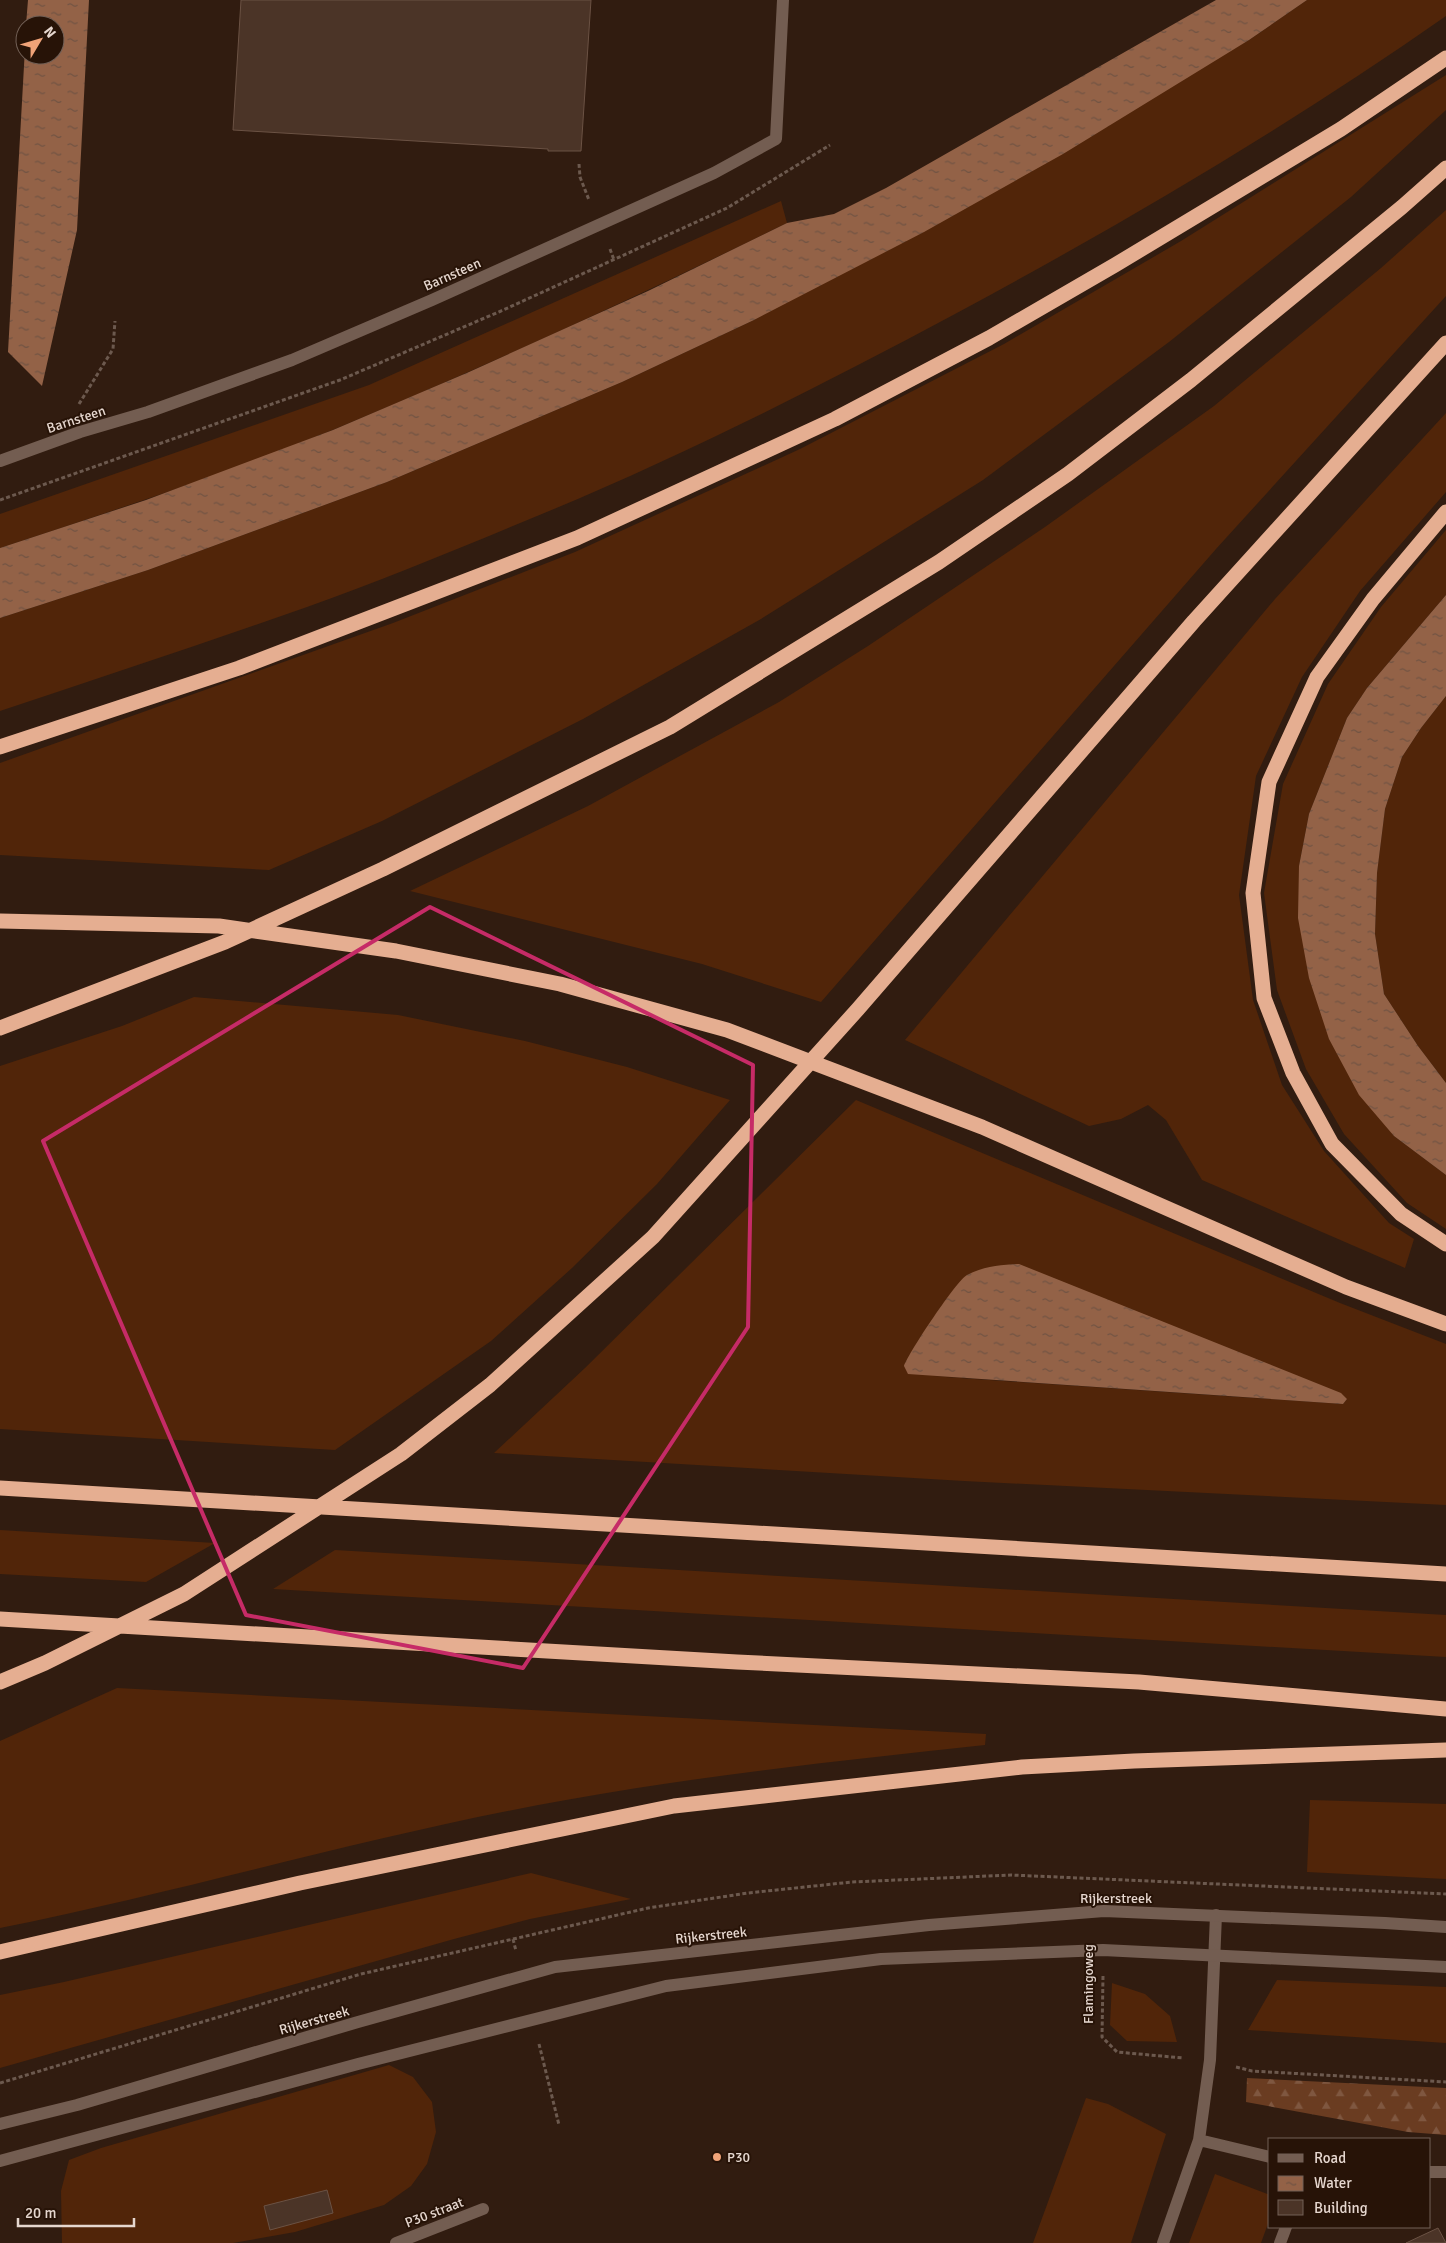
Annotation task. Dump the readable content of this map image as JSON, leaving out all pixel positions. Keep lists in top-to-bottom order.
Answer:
{
  "streets": {
    "street": ["Barnsteen", "Rijkerstreek", "P30 straat"],
    "path": ["Flamingoweg"]
  },
  "places": ["P30"],
  "legend": ["Road", "Water", "Building"],
  "scale_bar": "20 m",
  "north": "top right"
}
